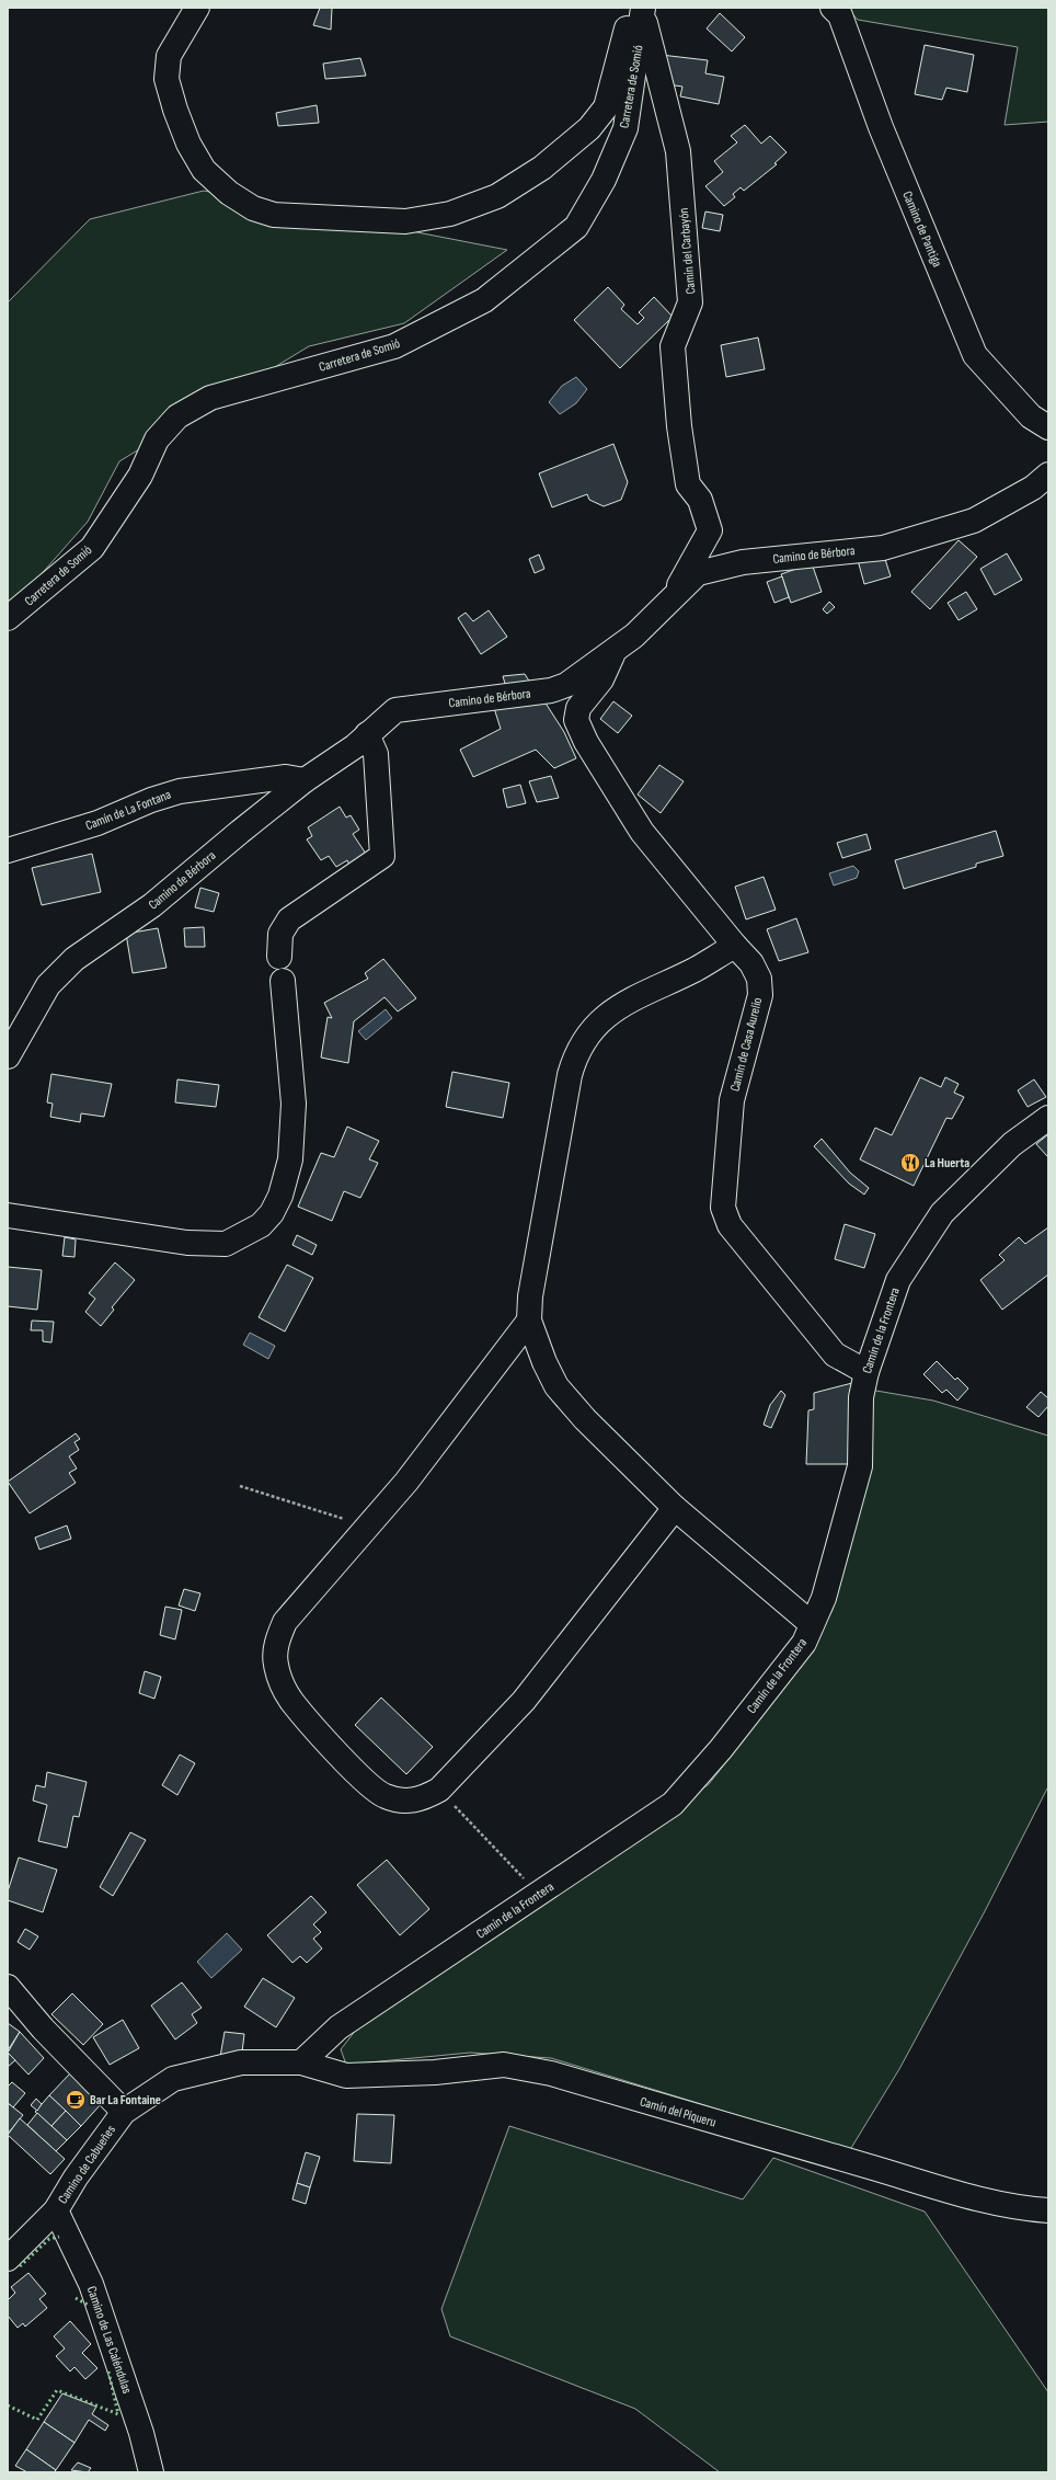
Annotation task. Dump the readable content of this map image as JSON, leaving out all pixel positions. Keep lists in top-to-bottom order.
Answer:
{
  "streets": {
    "street": [
      "Carretera de Somió",
      "Camino de Pantiga",
      "Camín del Carbayón",
      "Camino de Bérbora",
      "Camín de La Fontana",
      "Camín de Casa Aurelio",
      "Camín de la Frontera",
      "Camín del Piqueru",
      "Camino de Cabueñes",
      "Camino de Las Caléndulas"
    ]
  },
  "crossings": [
    ["Carretera de Somió", "Camín del Carbayón"],
    ["Camín del Carbayón", "Camino de Bérbora"],
    ["Camino de Bérbora", "Camín de La Fontana"],
    ["Camino de Bérbora", "Camín de Casa Aurelio"],
    ["Camín de Casa Aurelio", "Camín de la Frontera"],
    ["Camín de la Frontera", "Camín del Piqueru"],
    ["Camín de la Frontera", "Camino de Cabueñes"],
    ["Camín del Piqueru", "Camino de Cabueñes"],
    ["Camino de Cabueñes", "Camino de Las Caléndulas"]
  ],
  "places": {
    "restaurant": ["La Huerta"],
    "cafe": ["Bar La Fontaine"]
  }
}
